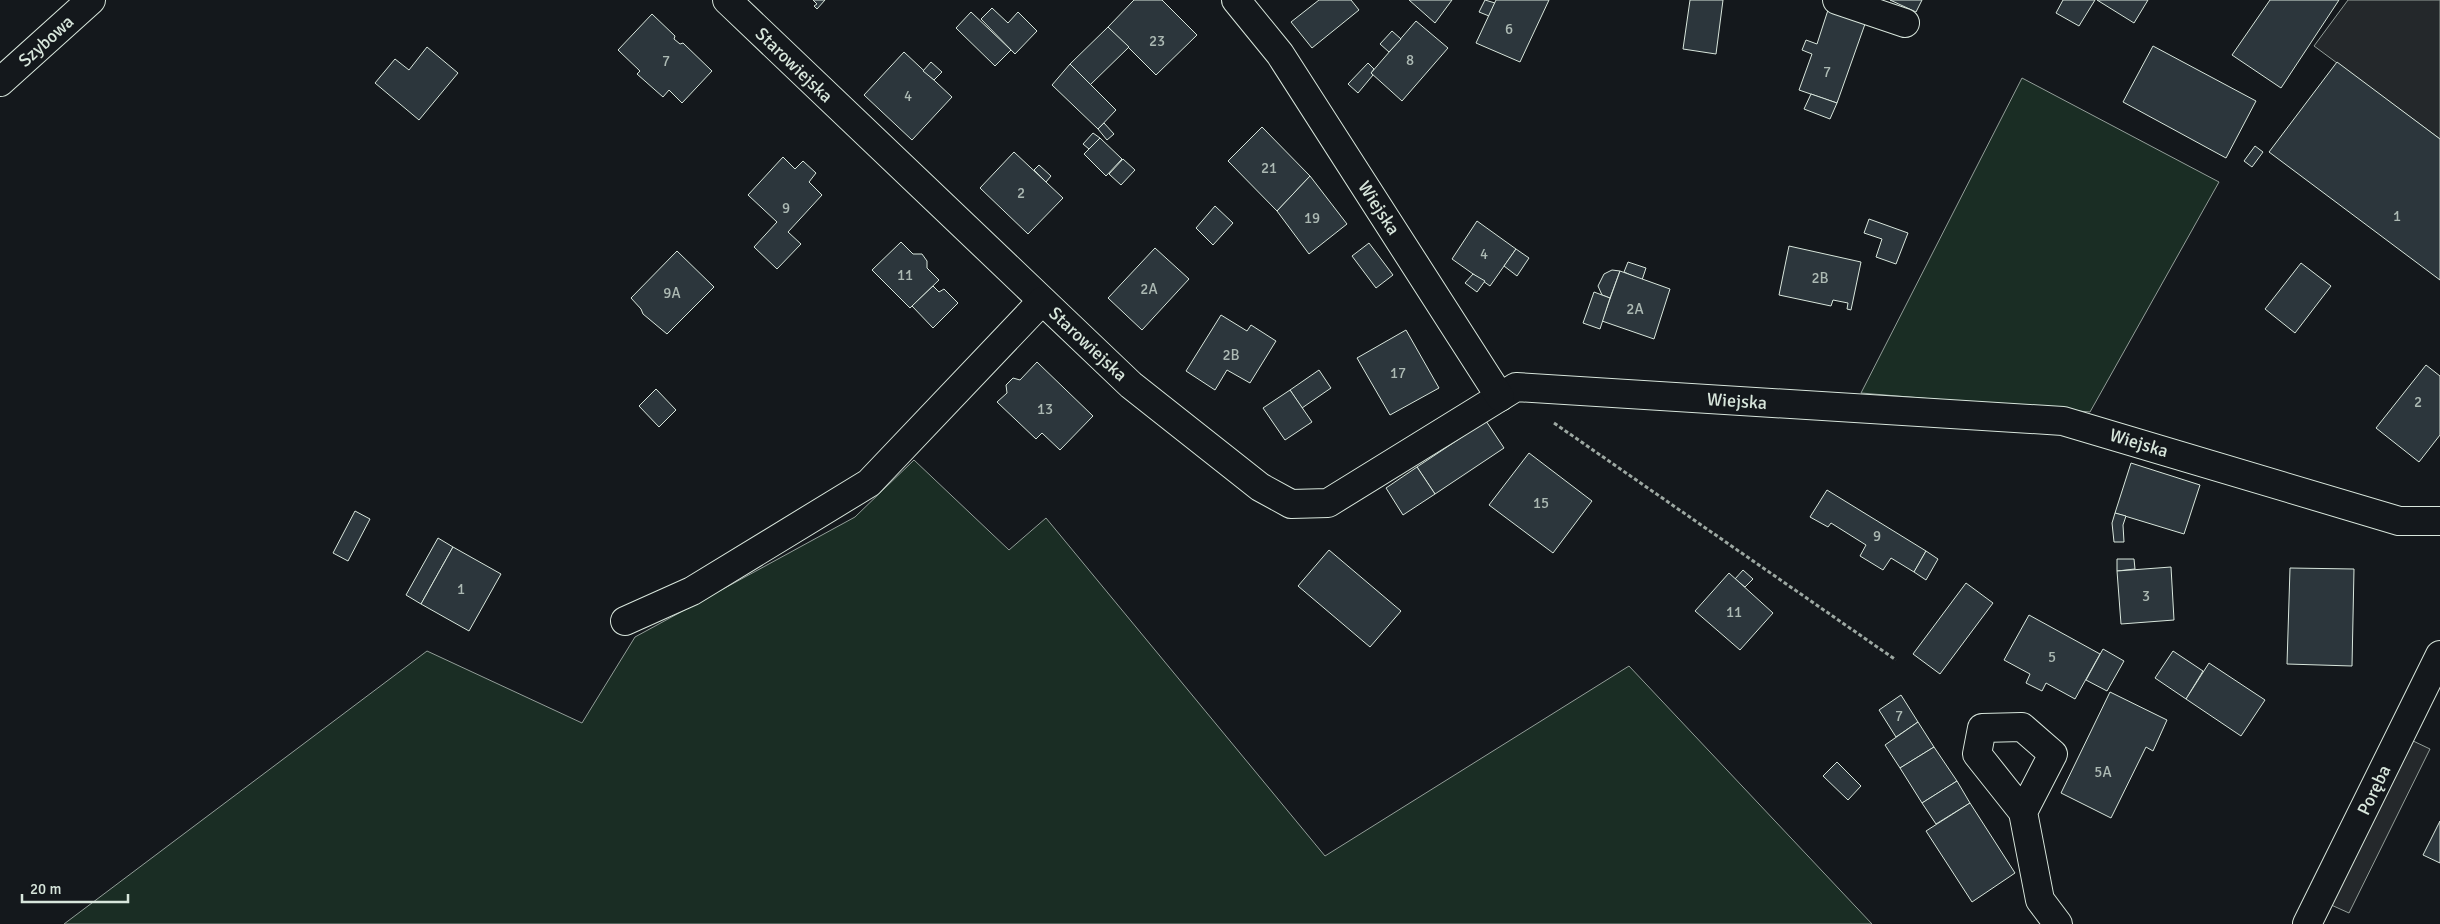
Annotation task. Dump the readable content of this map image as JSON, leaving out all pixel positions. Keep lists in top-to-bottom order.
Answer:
{
  "streets": {
    "street": [
      "Szybowa",
      "Starowiejska",
      "Wiejska",
      "Poręba"
    ]
  },
  "crossings": [
    ["Starowiejska", "Wiejska"]
  ],
  "house_numbers": [
    "6",
    "23",
    "8",
    "7",
    "7",
    "4",
    "21",
    "2",
    "9",
    "1",
    "19",
    "4",
    "11",
    "2B",
    "2A",
    "9A",
    "2A",
    "2B",
    "17",
    "2",
    "13",
    "15",
    "9",
    "1",
    "3",
    "11",
    "5",
    "7",
    "5A"
  ],
  "scale_bar": "20 m"
}
